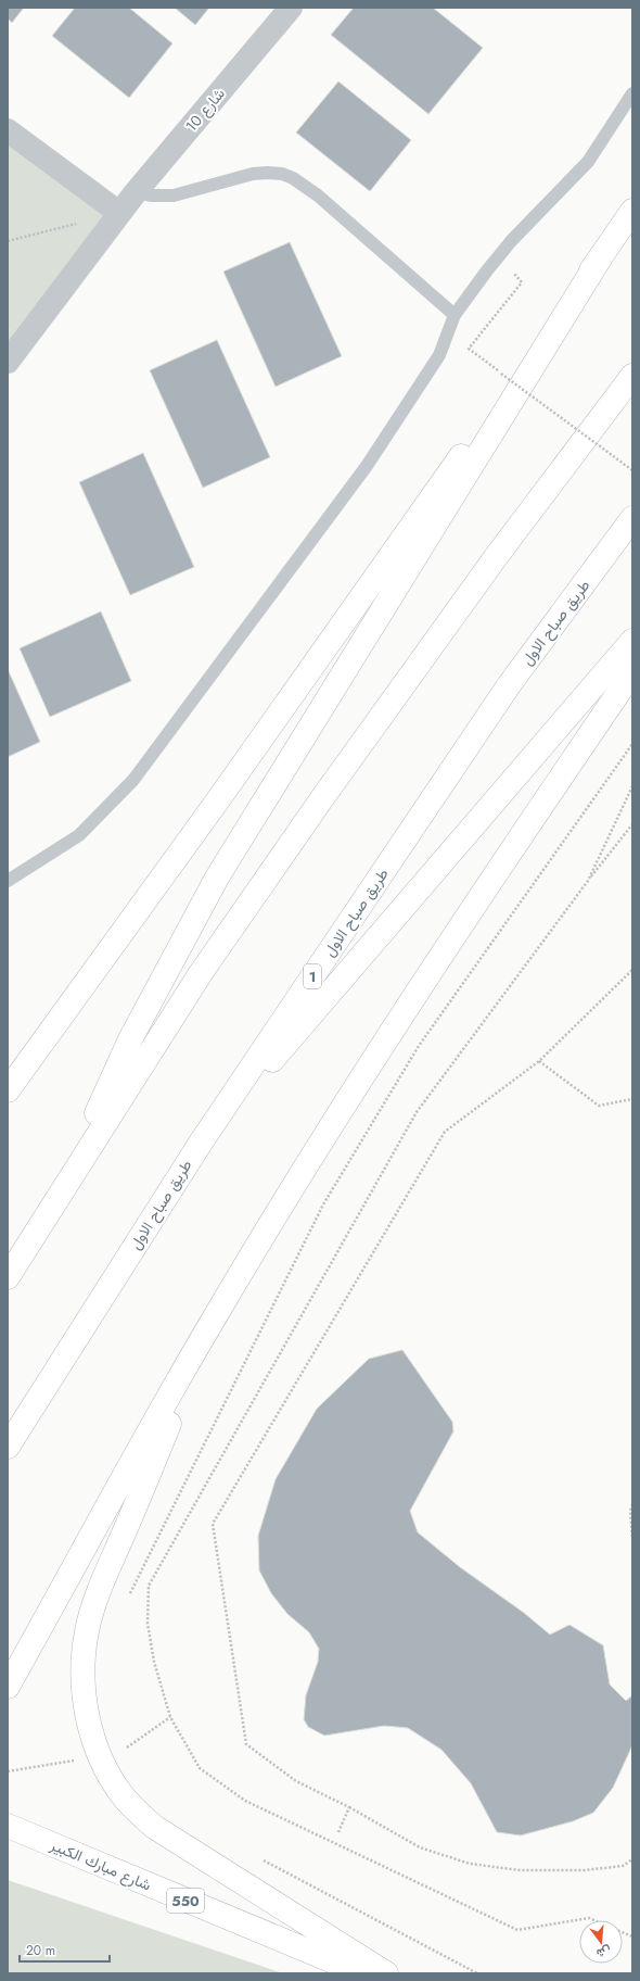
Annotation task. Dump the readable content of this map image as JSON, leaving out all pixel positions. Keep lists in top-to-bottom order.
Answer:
{
  "streets": {
    "main road": [
      "طريق صباح الاول",
      "1",
      "شارع مبارك الكبير",
      "550"
    ],
    "street": ["شارع 10"]
  },
  "scale_bar": "20 m",
  "north": "bottom"
}
